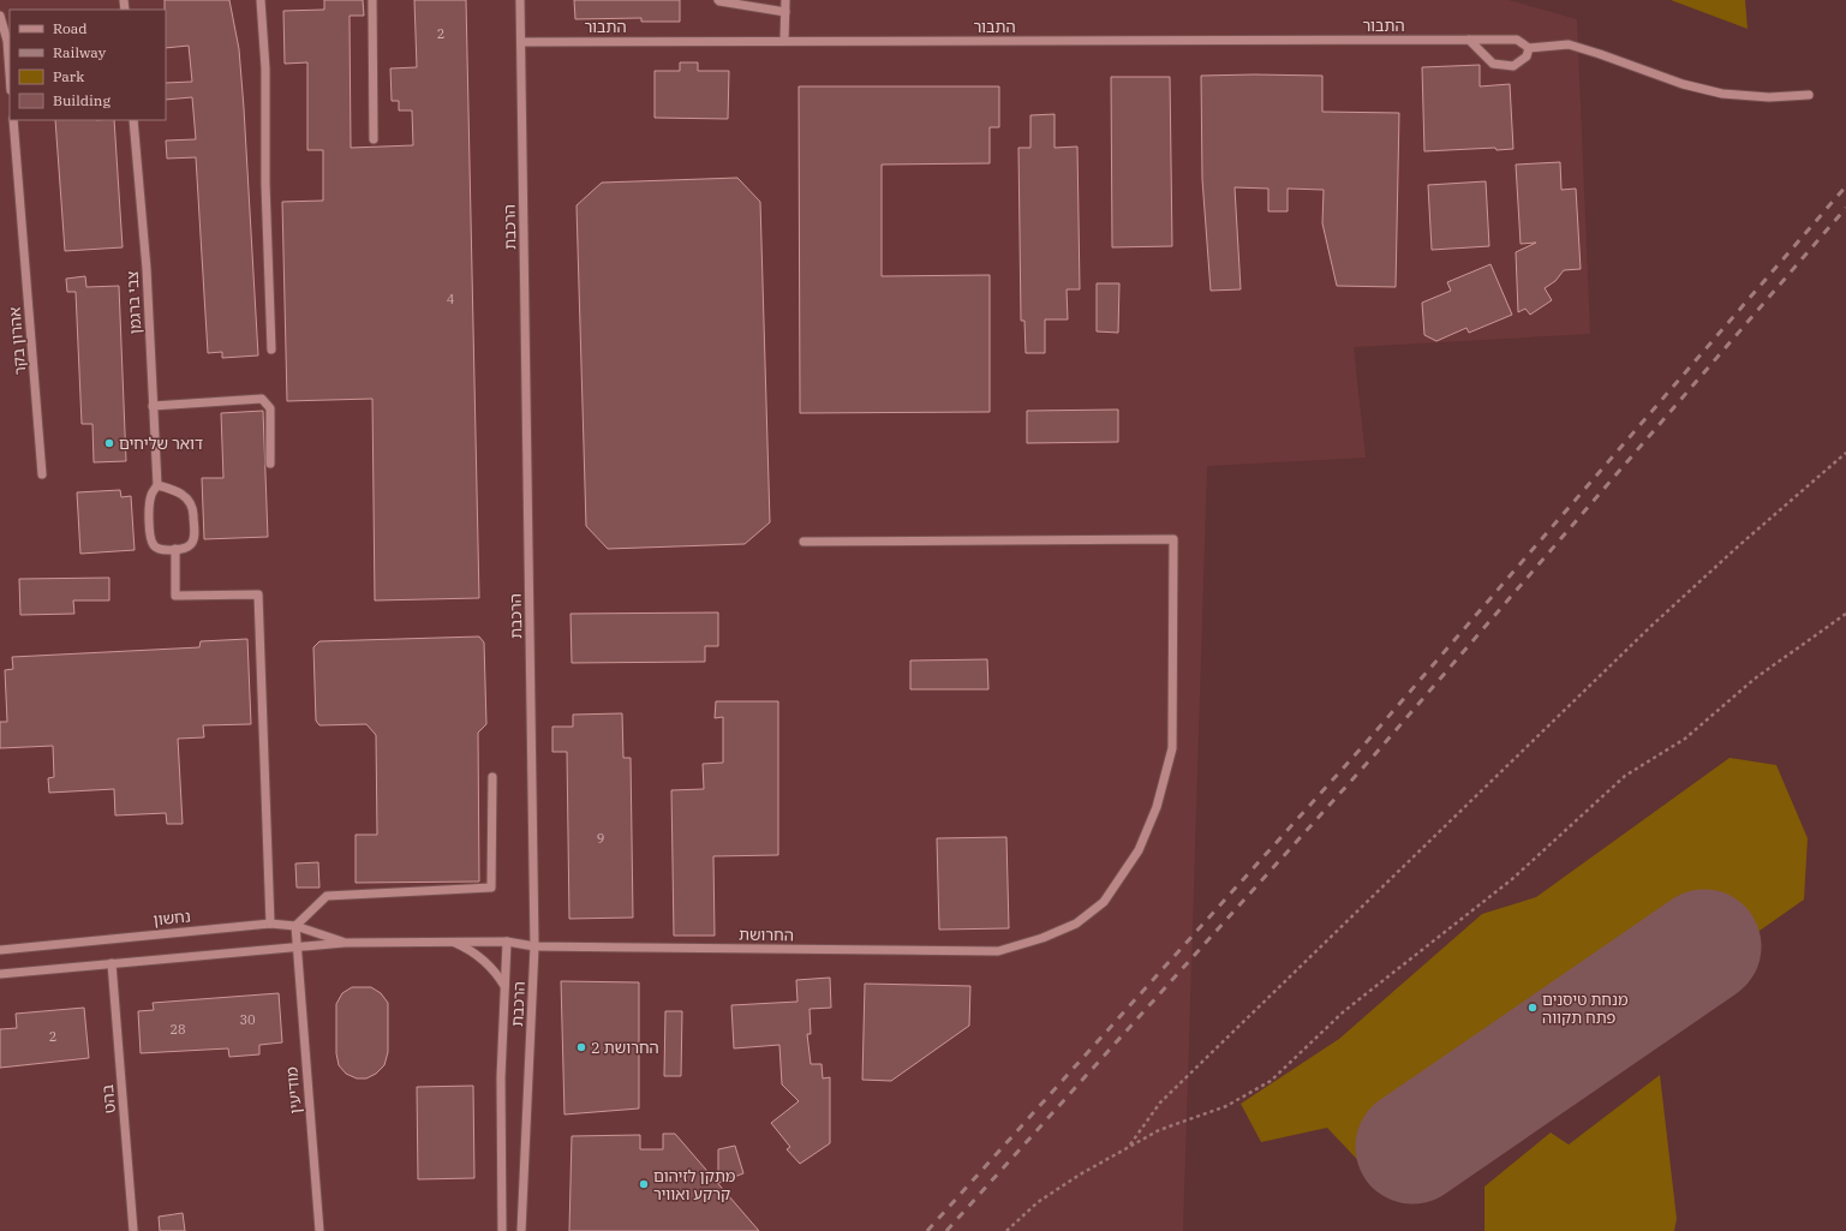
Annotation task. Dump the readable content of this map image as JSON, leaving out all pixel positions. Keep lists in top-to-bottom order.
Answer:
{
  "streets": {
    "street": [
      "התבור",
      "הרכבת",
      "צבי ברגמן",
      "אהרון בקר",
      "נחשון",
      "החרושת",
      "מודיעין",
      "בהט"
    ]
  },
  "crossings": [
    ["התבור", "הרכבת"],
    ["הרכבת", "נחשון"],
    ["הרכבת", "החרושת"],
    ["נחשון", "החרושת"],
    ["נחשון", "מודיעין"],
    ["נחשון", "בהט"]
  ],
  "places": [
    "דואר שליחים",
    "מנחת טיסנים פתח תקווה",
    "החרושת 2",
    "מתקן לזיהום קרקע ואוויר"
  ],
  "house_numbers": [
    "2",
    "4",
    "9",
    "30",
    "28",
    "2"
  ],
  "legend": [
    "Road",
    "Railway",
    "Park",
    "Building"
  ]
}
